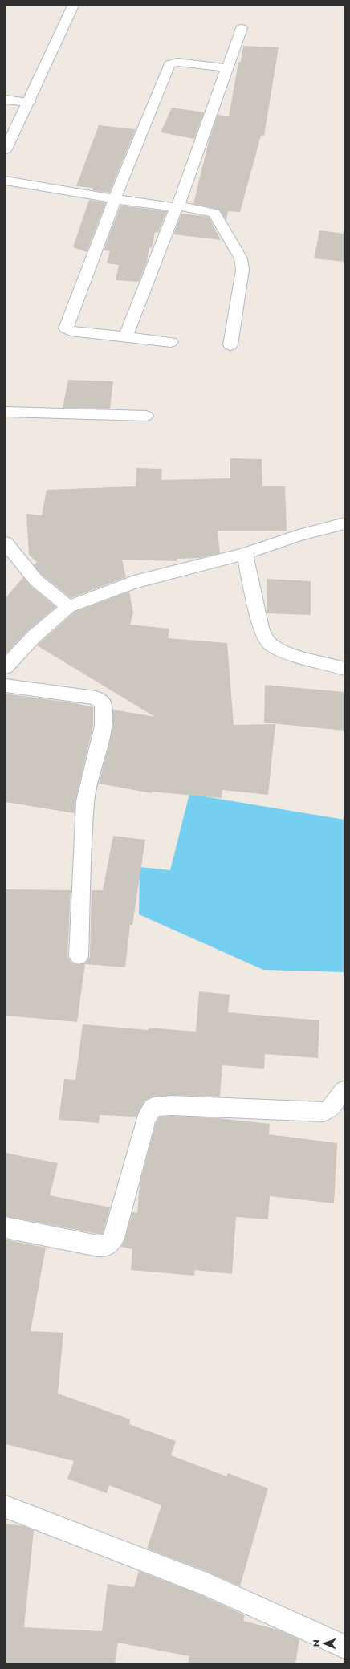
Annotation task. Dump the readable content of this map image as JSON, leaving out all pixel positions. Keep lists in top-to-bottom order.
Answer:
{
  "north": "left"
}
